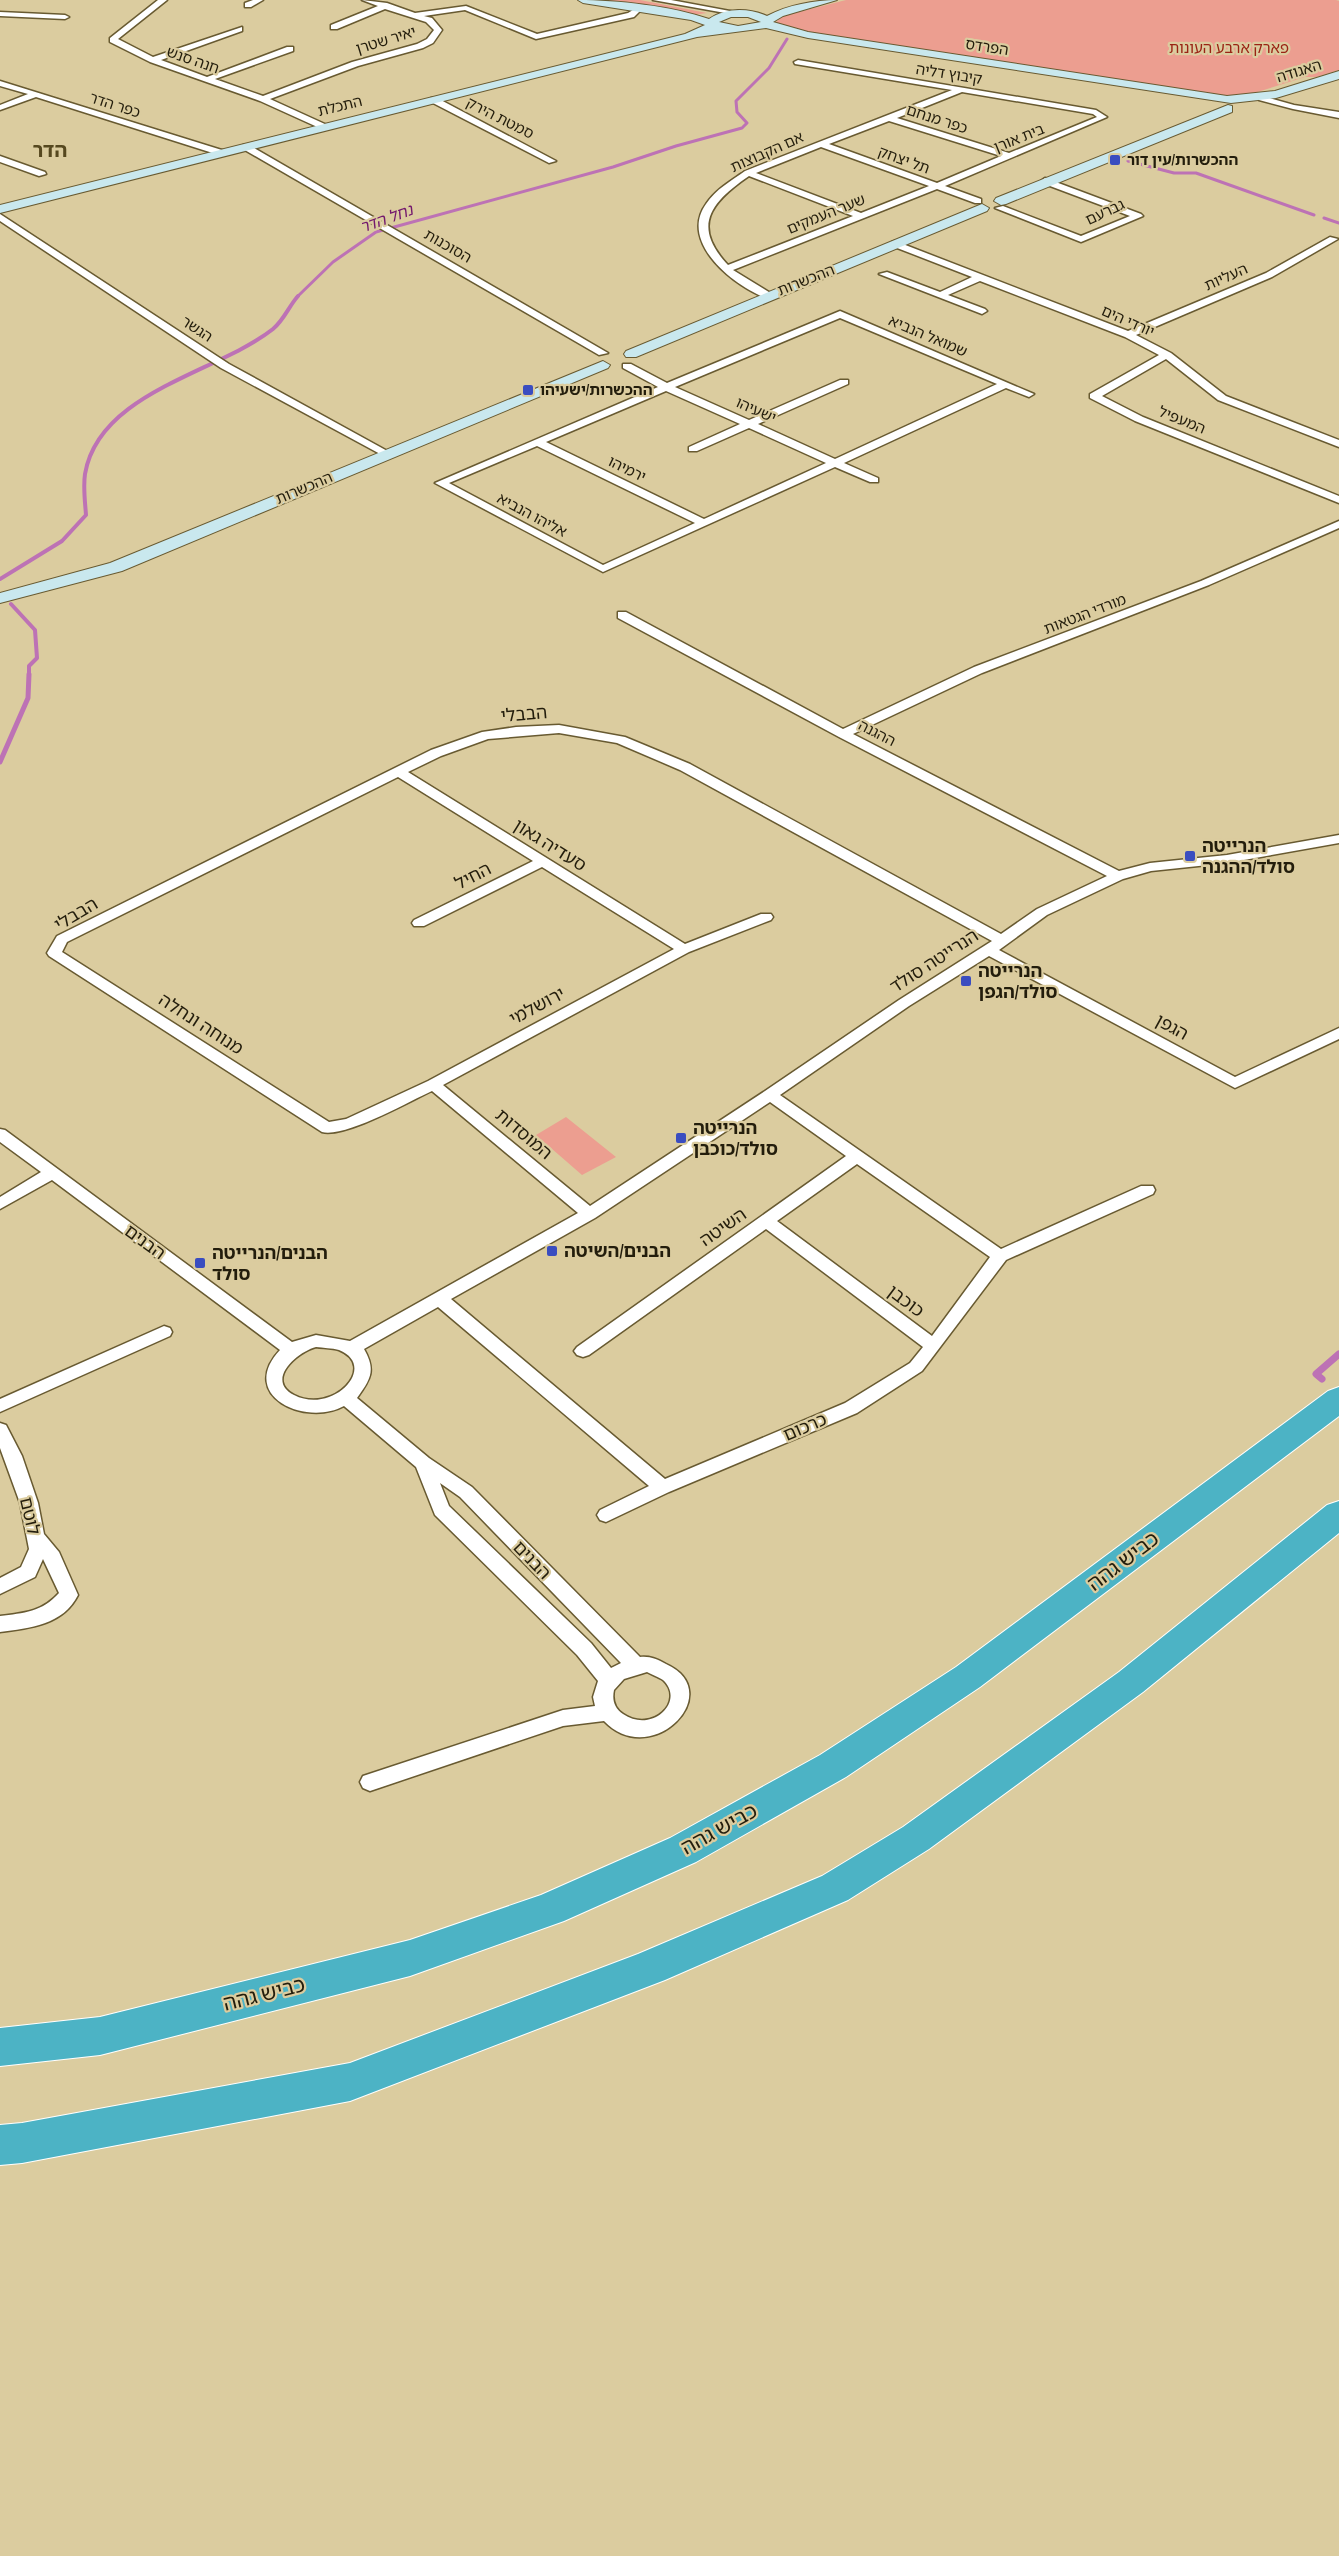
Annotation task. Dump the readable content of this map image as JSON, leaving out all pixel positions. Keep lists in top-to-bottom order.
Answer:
{
  "streets": {
    "highway": ["כביש גהה"],
    "street": [
      "יאיר שטרן",
      "הפרדס",
      "חנה סנש",
      "האגודה",
      "קיבוץ דליה",
      "כפר הדר",
      "התכלת",
      "סמטת הירק",
      "כפר מנחם",
      "בית אורן",
      "אם הקבוצות",
      "תל יצחק",
      "גברעם",
      "שער העמקים",
      "הסוכנות",
      "העליות",
      "ההכשרות",
      "יורדי הים",
      "הגשר",
      "שמואל הנביא",
      "ישעיהו",
      "המעפיל",
      "ירמיהו",
      "אליהו הנביא",
      "מורדי הגטאות",
      "הבבלי",
      "ההגנה",
      "סעדיה גאון",
      "החיל",
      "הנרייטה סולד",
      "ירושלמי",
      "מנוחה ונחלה",
      "הגפן",
      "המוסדות",
      "השיטה",
      "הבנים",
      "כוכבן",
      "כרכום",
      "לוטם"
    ]
  },
  "crossings": [
    ["יאיר שטרן", "חנה סנש"],
    ["הפרדס", "האגודה"],
    ["הפרדס", "התכלת"],
    ["חנה סנש", "התכלת"],
    ["קיבוץ דליה", "בית אורן"],
    ["קיבוץ דליה", "אם הקבוצות"],
    ["כפר הדר", "התכלת"],
    ["התכלת", "סמטת הירק"],
    ["התכלת", "הסוכנות"],
    ["כפר מנחם", "בית אורן"],
    ["כפר מנחם", "אם הקבוצות"],
    ["בית אורן", "תל יצחק"],
    ["בית אורן", "שער העמקים"],
    ["אם הקבוצות", "תל יצחק"],
    ["אם הקבוצות", "שער העמקים"],
    ["אם הקבוצות", "ההכשרות"],
    ["תל יצחק", "שער העמקים"],
    ["תל יצחק", "ההכשרות"],
    ["הסוכנות", "ההכשרות"],
    ["העליות", "יורדי הים"],
    ["ההכשרות", "יורדי הים"],
    ["ההכשרות", "הגשר"],
    ["ההכשרות", "ישעיהו"],
    ["יורדי הים", "המעפיל"],
    ["שמואל הנביא", "אליהו הנביא"],
    ["ישעיהו", "אליהו הנביא"],
    ["ירמיהו", "אליהו הנביא"],
    ["מורדי הגטאות", "ההגנה"],
    ["הבבלי", "סעדיה גאון"],
    ["הבבלי", "הנרייטה סולד"],
    ["הבבלי", "מנוחה ונחלה"],
    ["הבבלי", "הגפן"],
    ["ההגנה", "הנרייטה סולד"],
    ["סעדיה גאון", "החיל"],
    ["סעדיה גאון", "ירושלמי"],
    ["הנרייטה סולד", "הגפן"],
    ["הנרייטה סולד", "המוסדות"],
    ["ירושלמי", "מנוחה ונחלה"],
    ["ירושלמי", "המוסדות"],
    ["השיטה", "כוכבן"],
    ["כוכבן", "כרכום"]
  ],
  "districts": ["הדר"],
  "water": ["נחל הדר"],
  "parks": ["פארק ארבע העונות"],
  "places": {
    "transit": [
      "ההכשרות/עין דור",
      "ההכשרות/ישעיהו",
      "הנרייטה סולד/ההגנה",
      "הנרייטה סולד/הגפן",
      "הנרייטה סולד/כוכבן",
      "הבנים/השיטה",
      "הבנים/הנרייטה סולד"
    ]
  }
}
